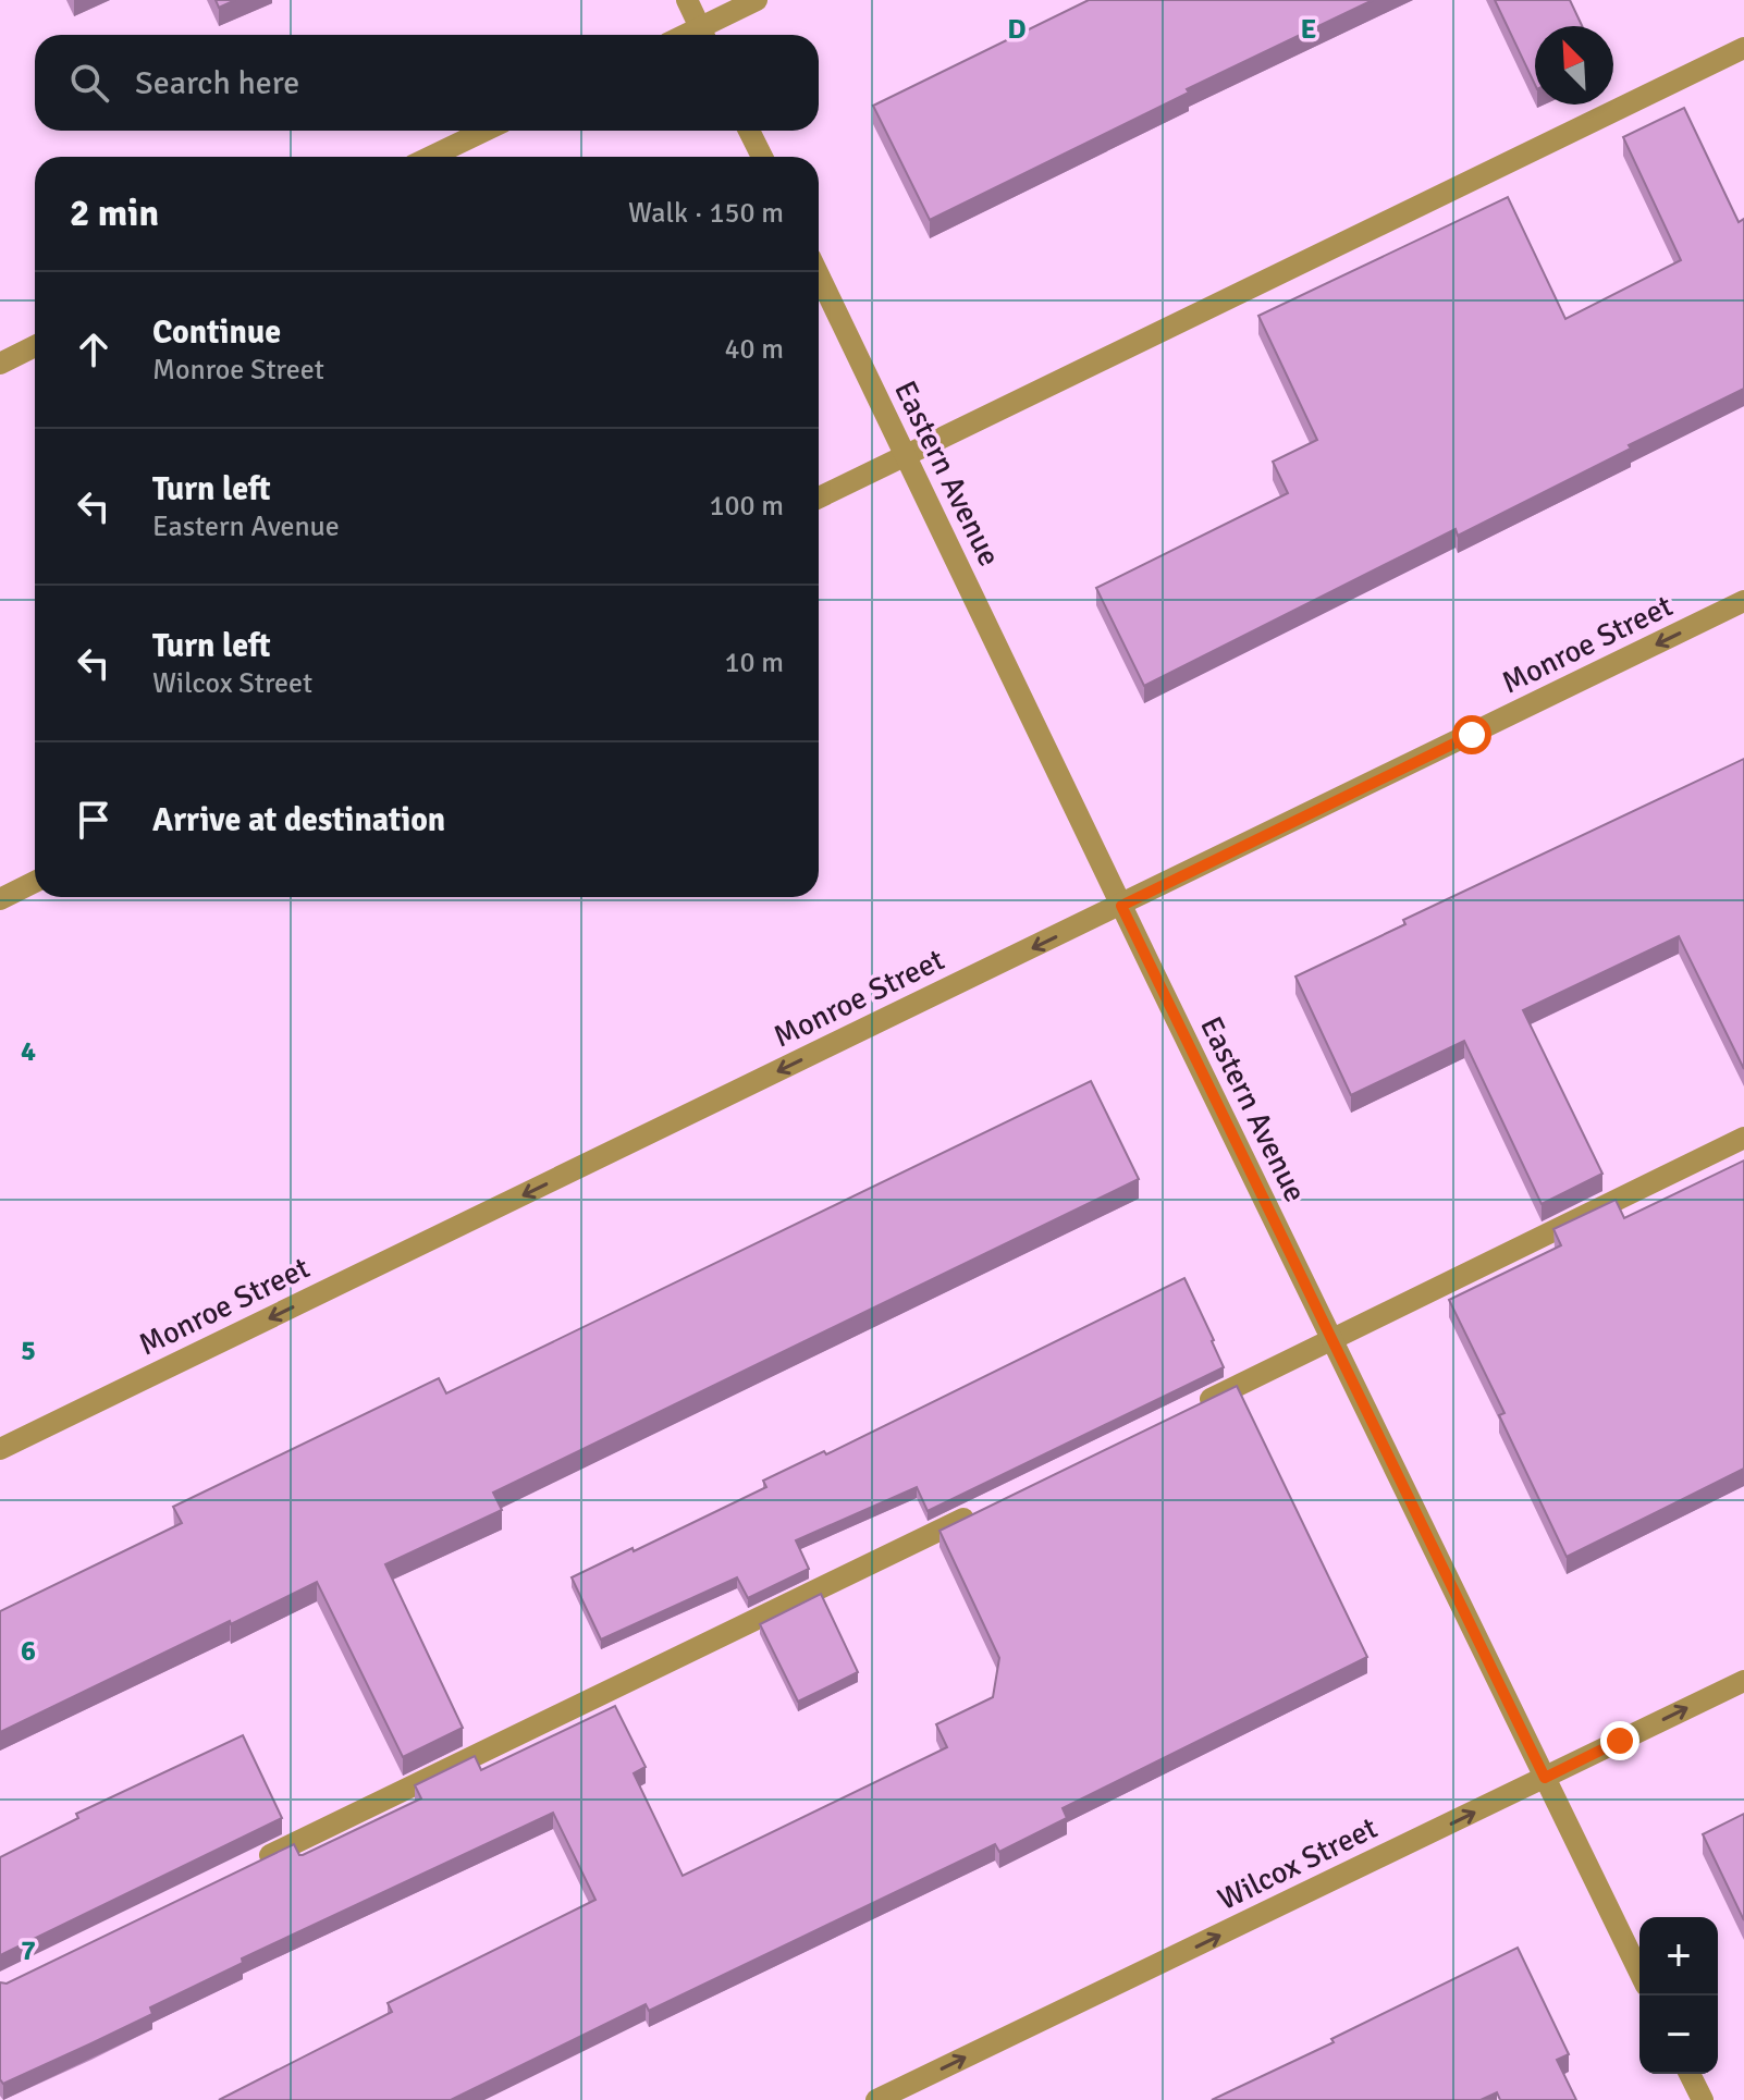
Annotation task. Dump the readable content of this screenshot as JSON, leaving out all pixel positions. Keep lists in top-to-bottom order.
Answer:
{
  "streets": {
    "street": ["Eastern Avenue", "Monroe Street", "Wilcox Street"]
  },
  "crossings": [
    ["Eastern Avenue", "Monroe Street"],
    ["Eastern Avenue", "Wilcox Street"]
  ],
  "one_way": ["Monroe Street", "Wilcox Street"],
  "north": "top left",
  "page": {
    "search": "Search here",
    "heading": ["2 min", "Walk · 150 m"],
    "list": [
      ["Continue", "Monroe Street", "40 m"],
      ["Turn left", "Eastern Avenue", "100 m"],
      ["Turn left", "Wilcox Street", "10 m"],
      "Arrive at destination"
    ],
    "map_buttons": ["+", "−"]
  },
  "grid": {
    "columns": ["D", "E"],
    "rows": [
      "4",
      "5",
      "6",
      "7"
    ]
  }
}
